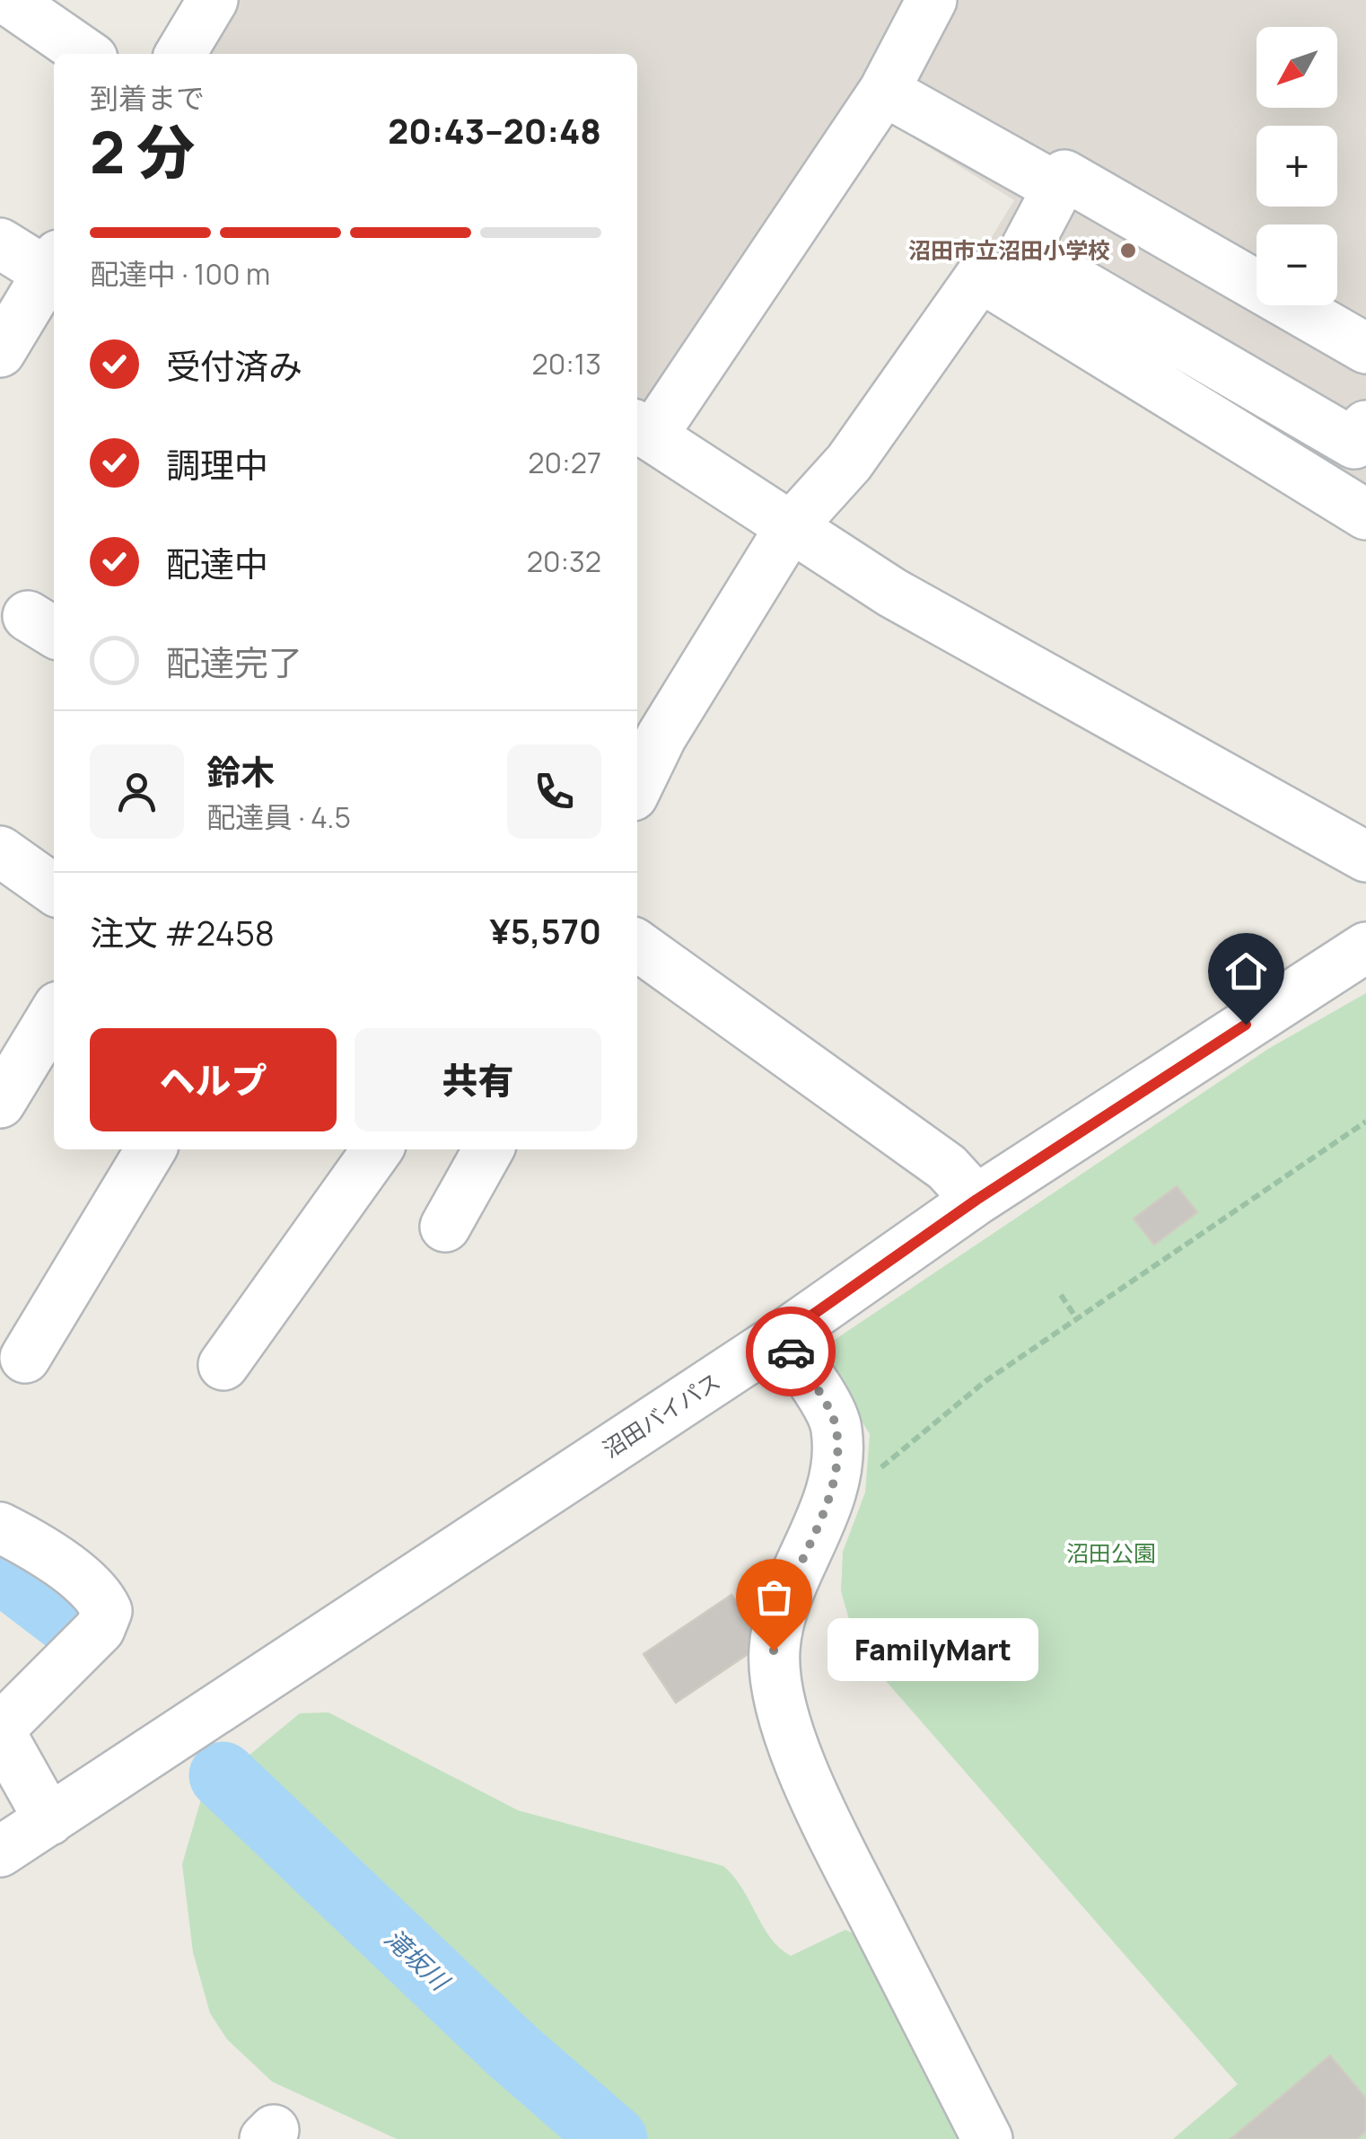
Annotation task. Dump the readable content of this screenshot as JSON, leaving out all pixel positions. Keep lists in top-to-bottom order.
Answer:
{
  "streets": {
    "street": ["沼田バイパス"]
  },
  "water": ["滝坂川"],
  "parks": ["沼田公園"],
  "places": ["沼田市立沼田小学校", "FamilyMart"],
  "north": "bottom left",
  "page": {
    "map_buttons": ["+", "−"],
    "heading": ["2 分", "到着まで", "20:43–20:48"],
    "panel": [
      "鈴木",
      "配達員 · 4.5",
      "注文 #2458",
      "¥5,570"
    ],
    "bar": "配達中 · 100 m",
    "list": [
      ["受付済み", "20:13"],
      ["調理中", "20:27"],
      ["配達中", "20:32"],
      "配達完了"
    ],
    "buttons": ["ヘルプ", "共有"],
    "bubble": "FamilyMart"
  }
}
